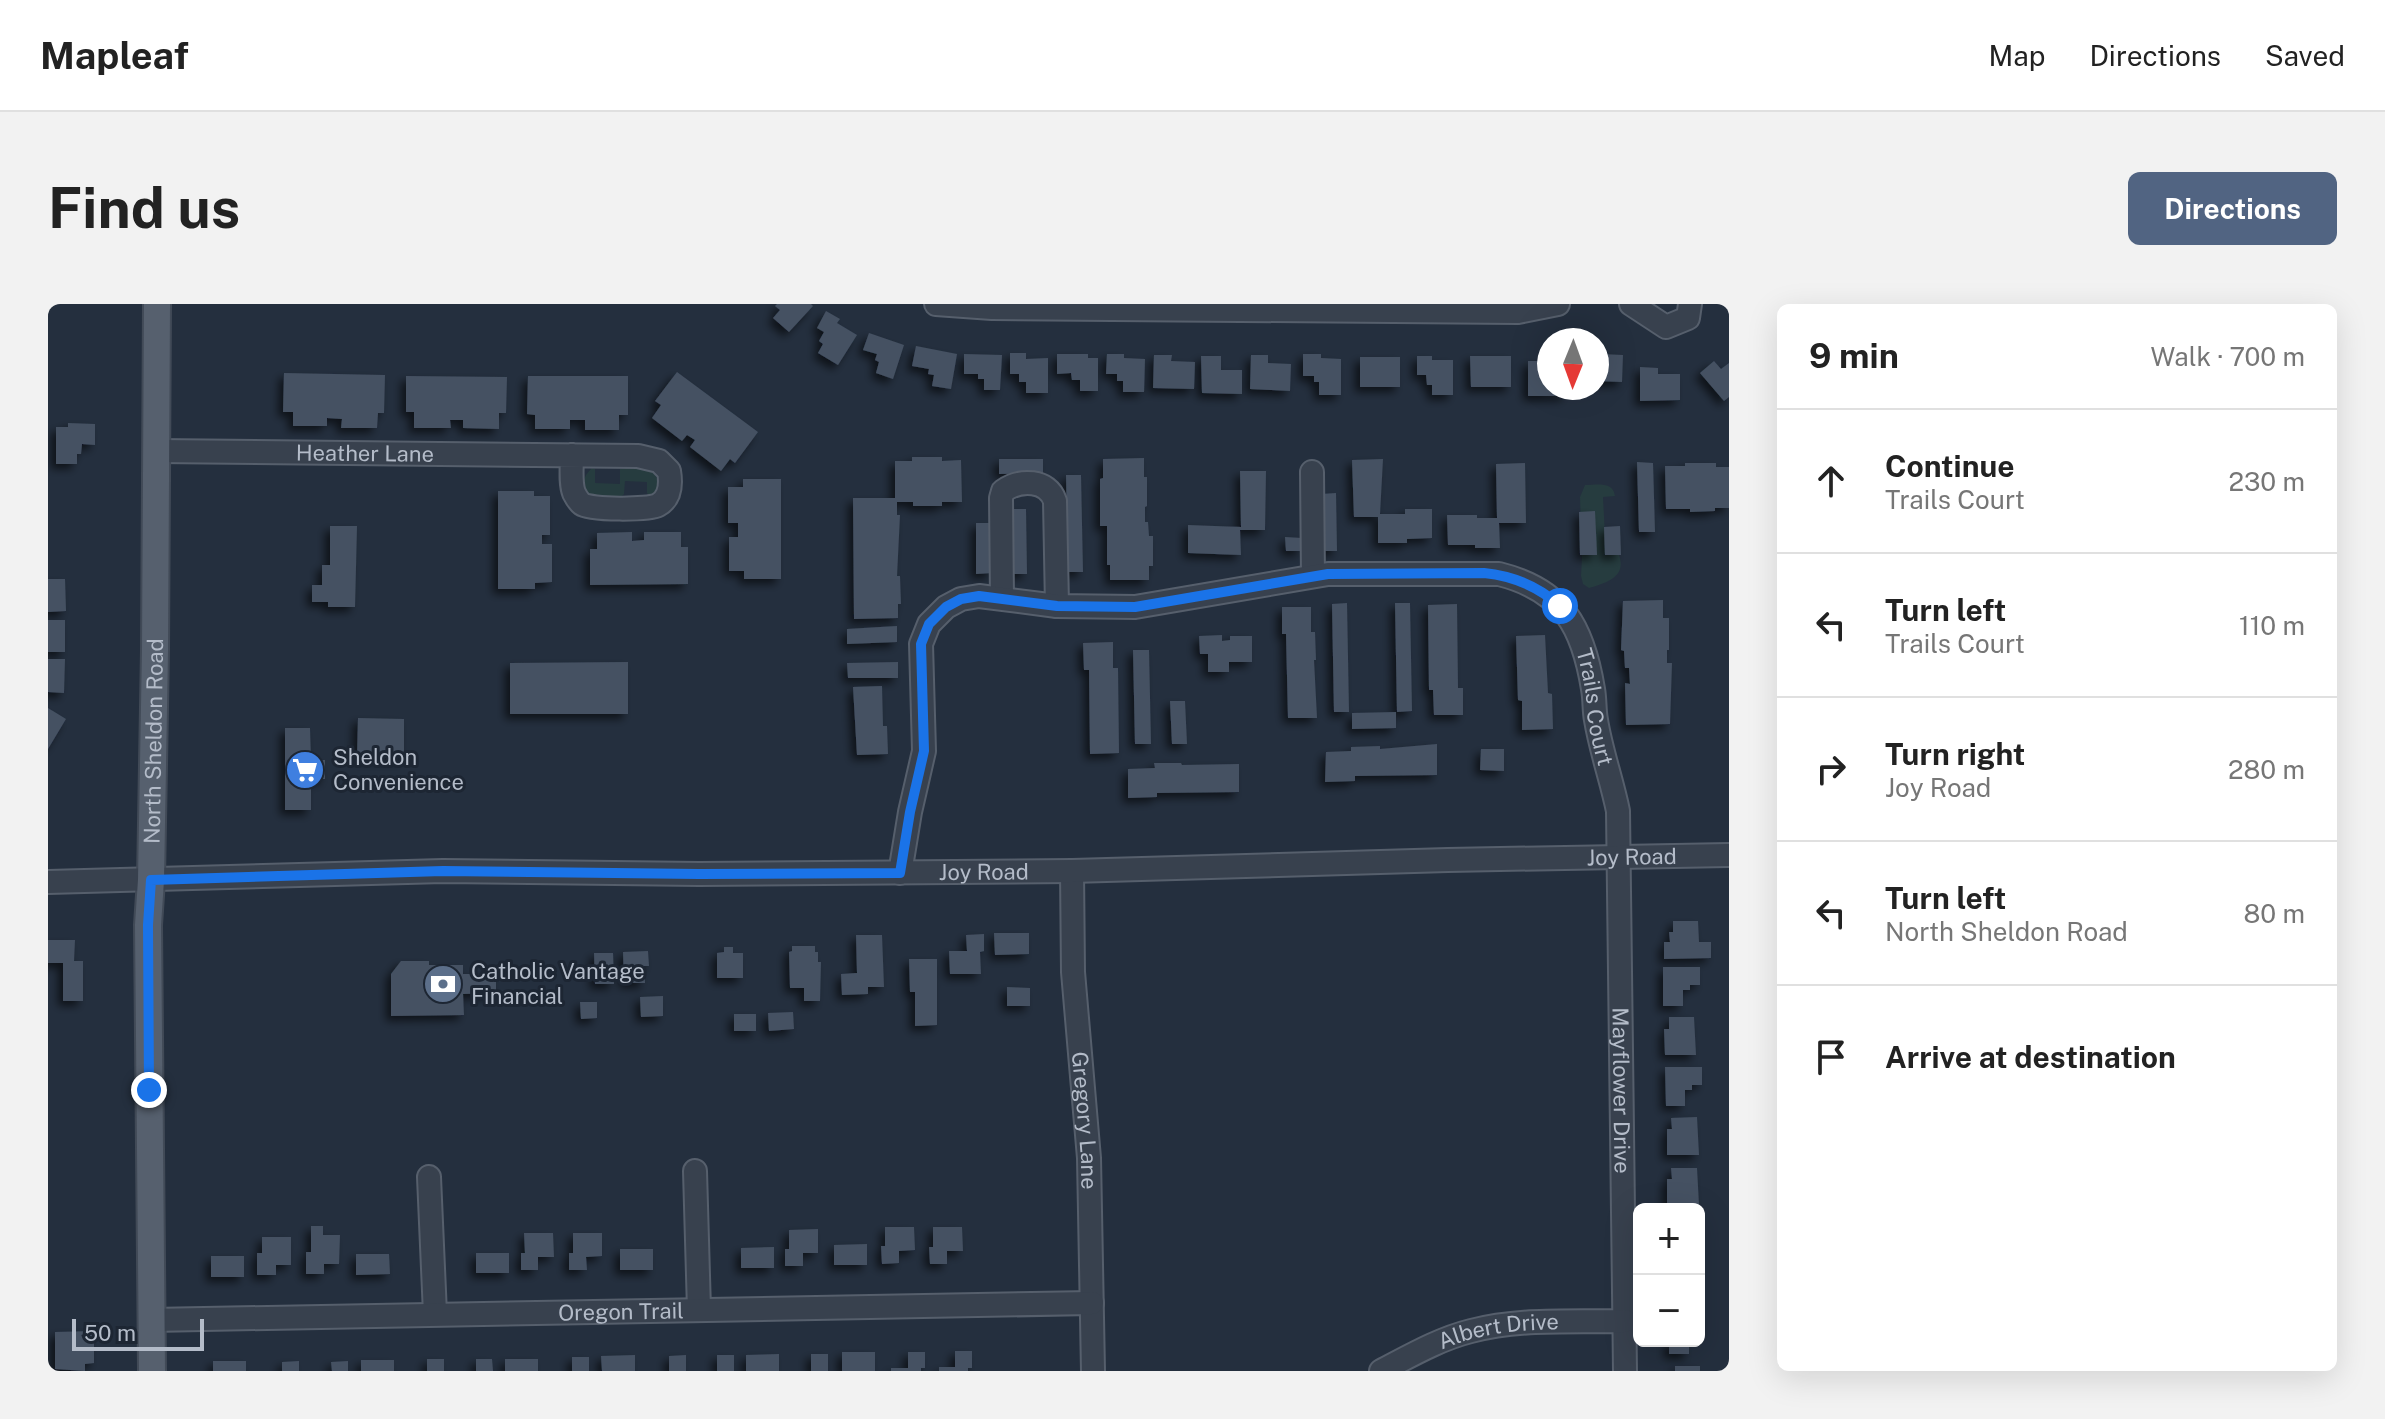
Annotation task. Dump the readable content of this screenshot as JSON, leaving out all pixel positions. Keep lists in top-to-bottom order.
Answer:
{
  "streets": {
    "main road": ["North Sheldon Road"],
    "street": [
      "Heather Lane",
      "Trails Court",
      "Joy Road",
      "Mayflower Drive",
      "Gregory Lane",
      "Oregon Trail",
      "Albert Drive"
    ]
  },
  "crossings": [
    ["Heather Lane", "North Sheldon Road"],
    ["Trails Court", "Joy Road"],
    ["Trails Court", "Mayflower Drive"],
    ["North Sheldon Road", "Joy Road"],
    ["North Sheldon Road", "Oregon Trail"],
    ["Joy Road", "Mayflower Drive"],
    ["Joy Road", "Gregory Lane"],
    ["Mayflower Drive", "Albert Drive"],
    ["Gregory Lane", "Oregon Trail"]
  ],
  "places": {
    "supermarket": ["Sheldon Convenience"],
    "bank": ["Catholic Vantage Financial"]
  },
  "scale_bar": "50 m",
  "north": "bottom",
  "page": {
    "header": "Mapleaf",
    "nav": ["Map", "Directions", "Saved"],
    "buttons": "Directions",
    "title": "Find us",
    "heading": ["9 min", "Walk · 700 m"],
    "list": [
      ["Continue", "Trails Court", "230 m"],
      ["Turn left", "Trails Court", "110 m"],
      ["Turn right", "Joy Road", "280 m"],
      ["Turn left", "North Sheldon Road", "80 m"],
      "Arrive at destination"
    ],
    "map_buttons": ["+", "−"],
    "scale": "50 m"
  }
}
